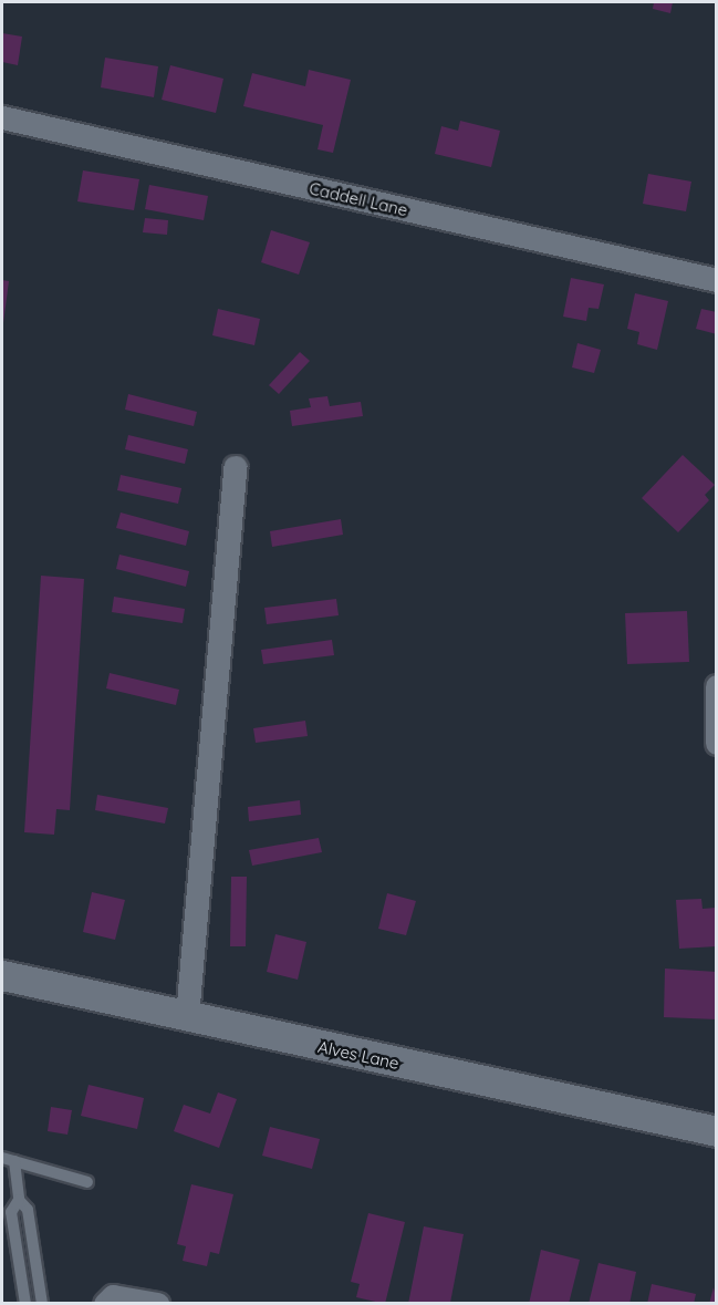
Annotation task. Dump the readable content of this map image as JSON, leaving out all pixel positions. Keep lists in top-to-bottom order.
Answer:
{
  "streets": {
    "street": ["Caddell Lane", "Alves Lane"]
  }
}
